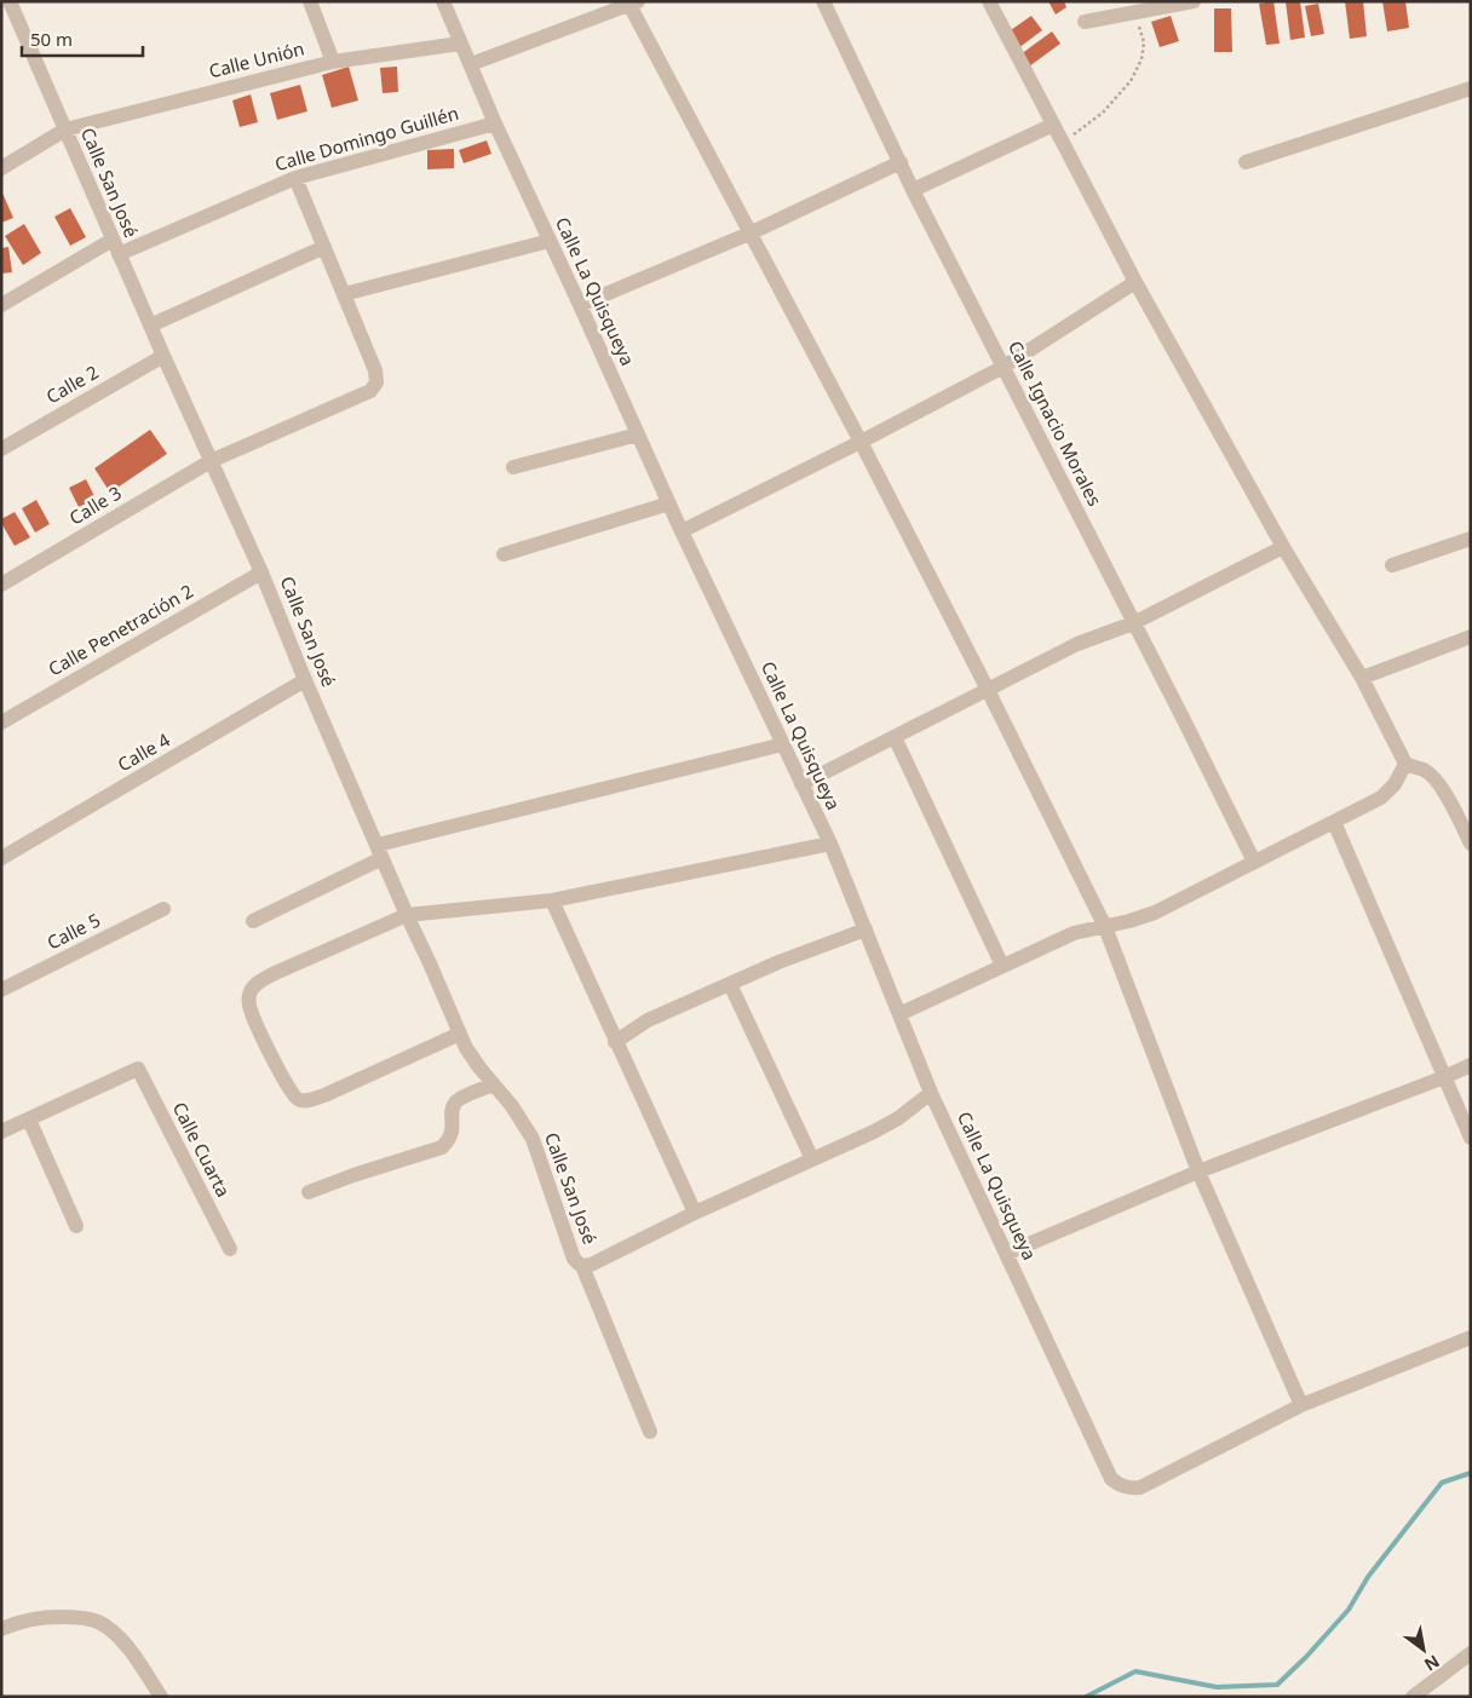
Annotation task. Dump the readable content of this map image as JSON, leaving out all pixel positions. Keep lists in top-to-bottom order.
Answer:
{
  "streets": {
    "street": [
      "Calle Unión",
      "Calle Domingo Guillén",
      "Calle San José",
      "Calle La Quisqueya",
      "Calle 2",
      "Calle Ignacio Morales",
      "Calle 3",
      "Calle Penetración 2",
      "Calle 4",
      "Calle 5",
      "Calle Cuarta"
    ]
  },
  "crossings": [
    ["Calle Unión", "Calle San José"],
    ["Calle Unión", "Calle La Quisqueya"],
    ["Calle Domingo Guillén", "Calle San José"],
    ["Calle Domingo Guillén", "Calle La Quisqueya"],
    ["Calle San José", "Calle 2"],
    ["Calle San José", "Calle 3"],
    ["Calle San José", "Calle Penetración 2"],
    ["Calle San José", "Calle 4"]
  ],
  "scale_bar": "50 m",
  "north": "bottom right"
}
